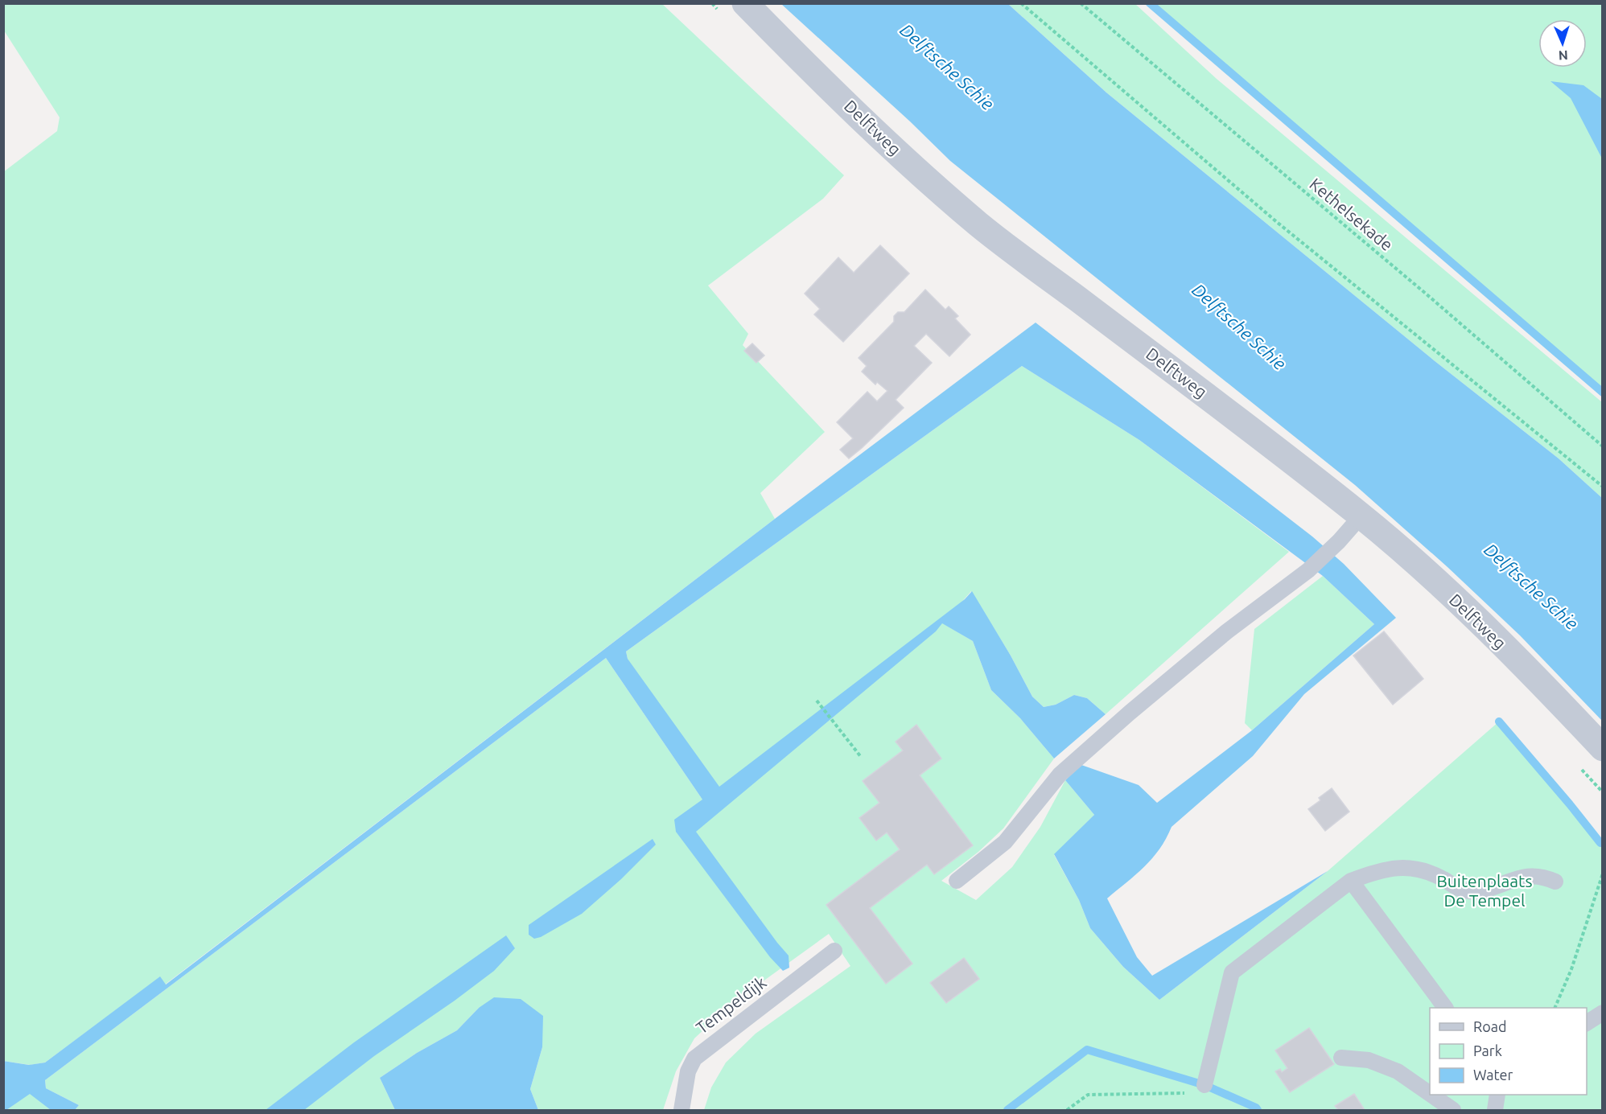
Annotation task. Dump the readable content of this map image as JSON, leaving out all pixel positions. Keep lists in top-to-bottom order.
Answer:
{
  "streets": {
    "street": ["Delftweg"],
    "lane": ["Tempeldijk"],
    "path": ["Kethelsekade"]
  },
  "water": ["Delftsche Schie"],
  "parks": ["Buitenplaats De Tempel"],
  "legend": ["Road", "Park", "Water"],
  "north": "bottom"
}
